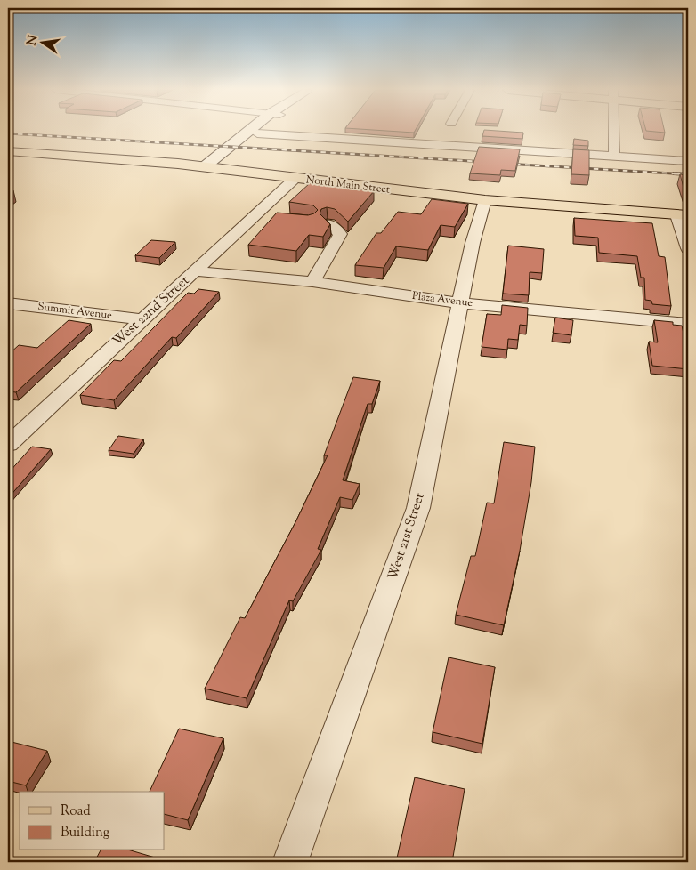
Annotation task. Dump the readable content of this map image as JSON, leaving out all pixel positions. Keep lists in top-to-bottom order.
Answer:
{
  "streets": {
    "main road": ["North Main Street"],
    "street": [
      "Plaza Avenue",
      "Summit Avenue",
      "West 22nd Street",
      "West 21st Street"
    ]
  },
  "crossings": [
    ["North Main Street", "West 22nd Street"],
    ["North Main Street", "West 21st Street"],
    ["Plaza Avenue", "West 22nd Street"],
    ["Plaza Avenue", "West 21st Street"],
    ["Summit Avenue", "West 22nd Street"]
  ],
  "legend": ["Road", "Building"],
  "north": "left"
}
